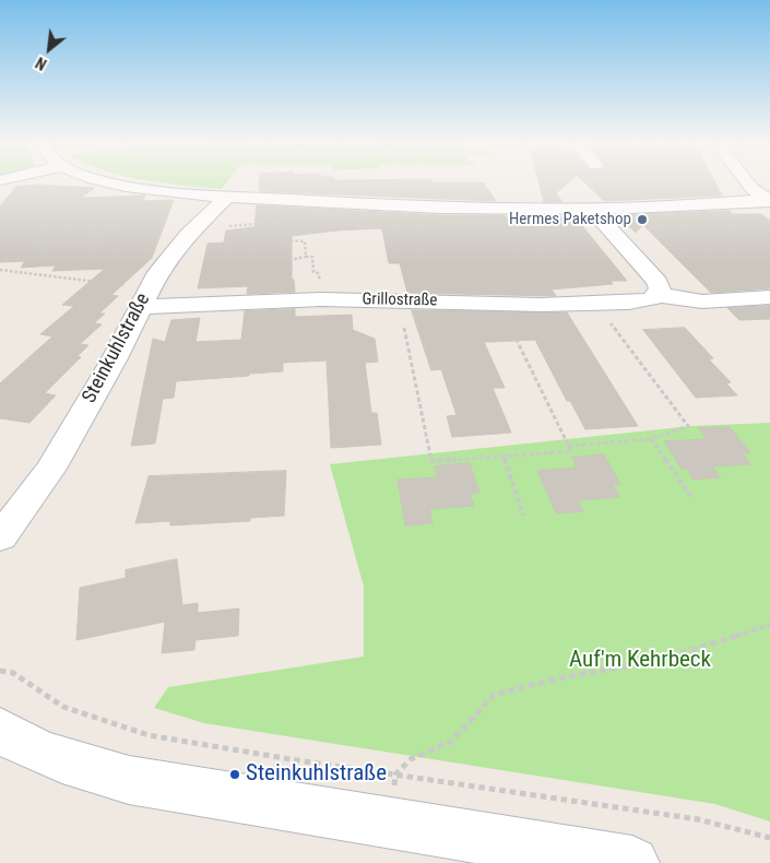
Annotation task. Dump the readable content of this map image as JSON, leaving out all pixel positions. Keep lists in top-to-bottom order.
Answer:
{
  "streets": {
    "street": ["Grillostraße", "Steinkuhlstraße"]
  },
  "crossings": [
    ["Grillostraße", "Steinkuhlstraße"]
  ],
  "parks": ["Auf'm Kehrbeck"],
  "places": ["Hermes Paketshop", "Steinkuhlstraße"],
  "north": "bottom left"
}
